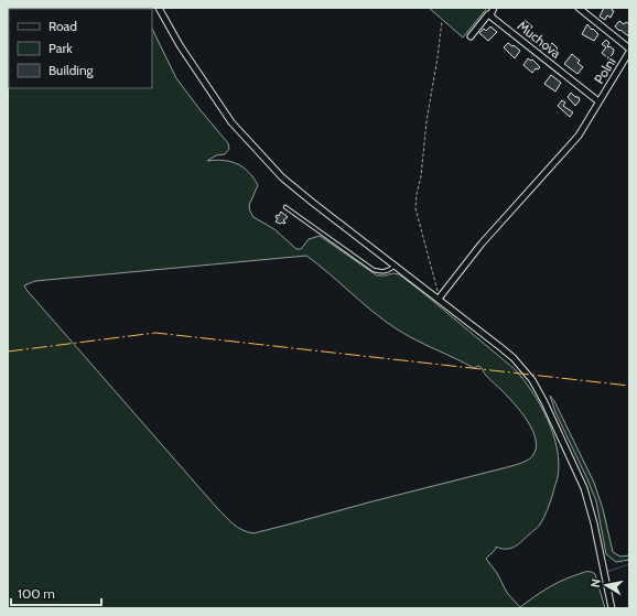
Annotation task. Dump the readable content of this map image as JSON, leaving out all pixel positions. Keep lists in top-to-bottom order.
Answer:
{
  "streets": {
    "street": ["Muchova", "Polní"]
  },
  "crossings": [
    ["Muchova", "Polní"]
  ],
  "legend": ["Road", "Park", "Building"],
  "scale_bar": "100 m",
  "north": "left"
}
